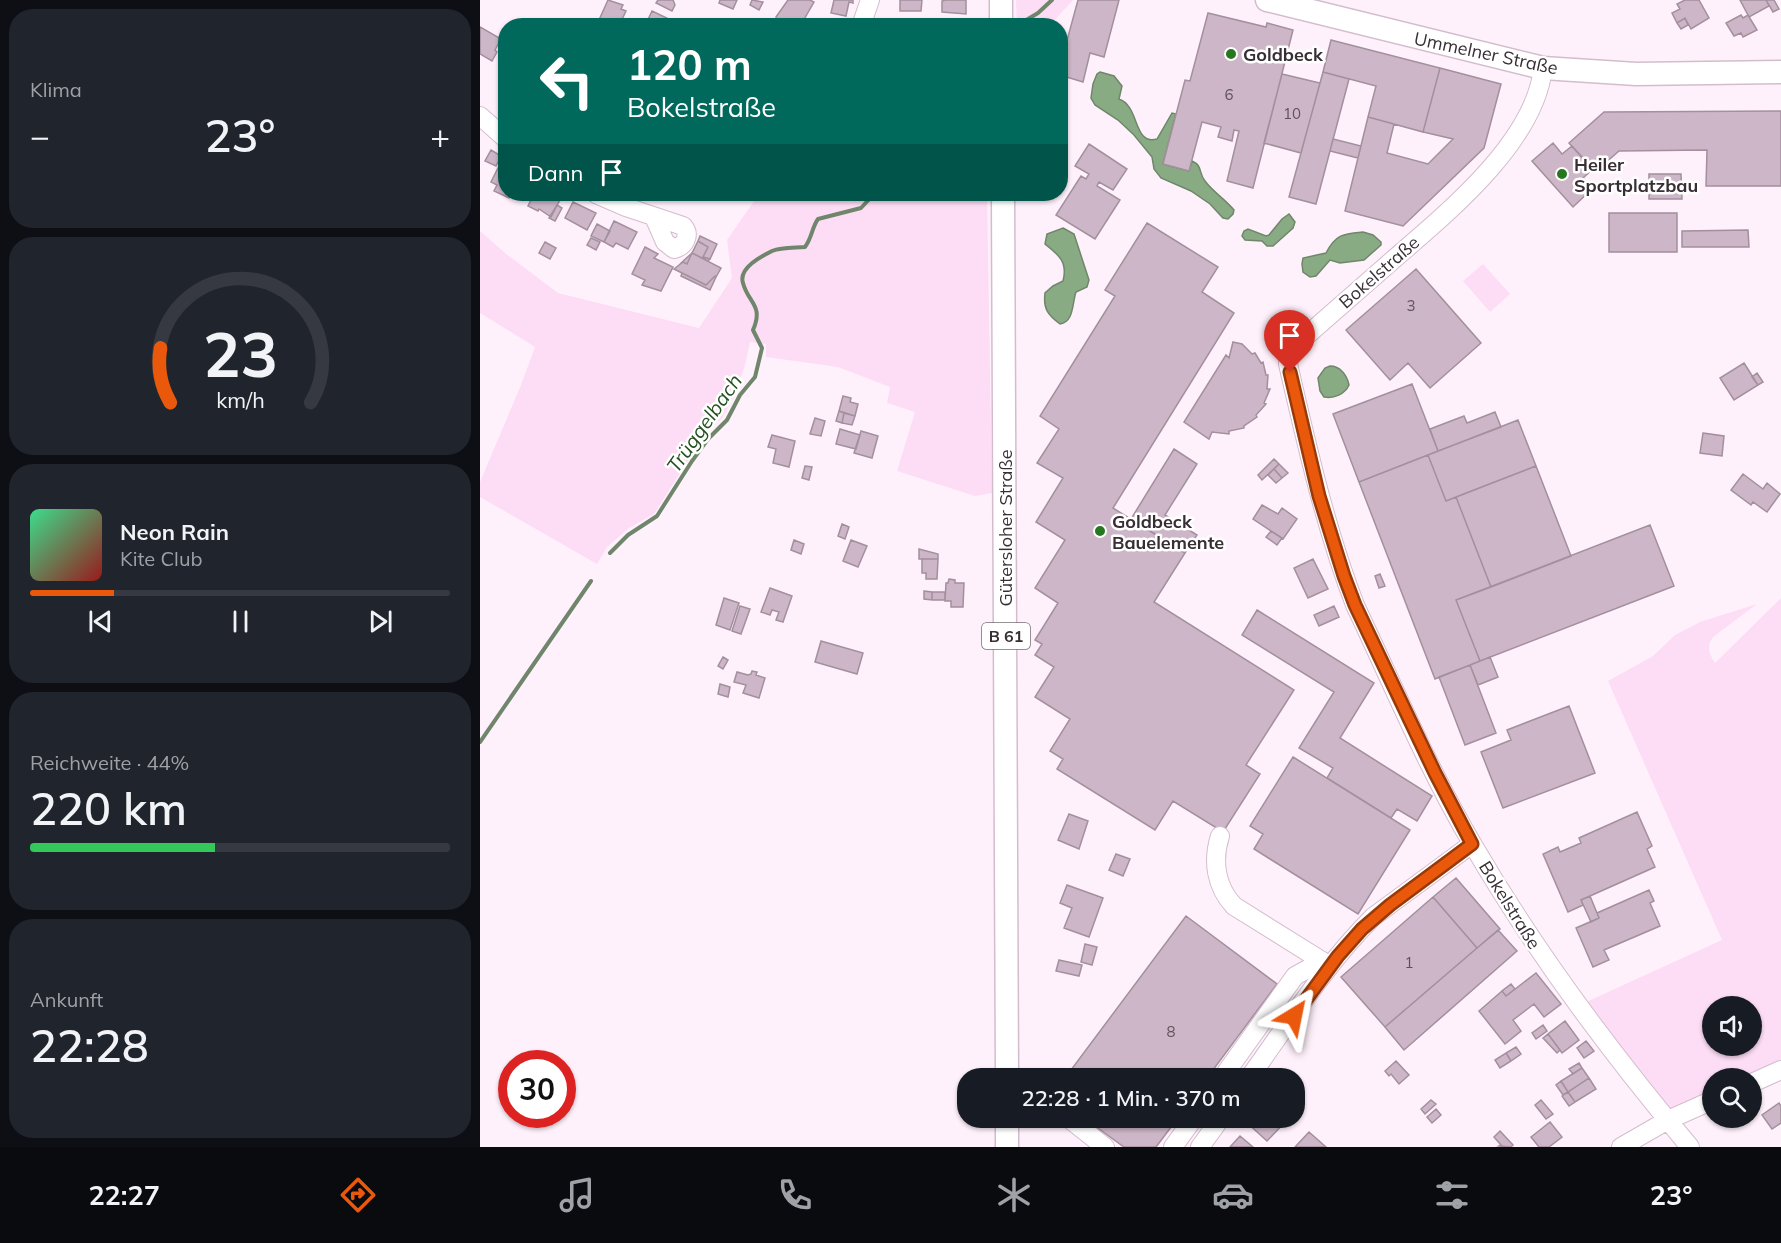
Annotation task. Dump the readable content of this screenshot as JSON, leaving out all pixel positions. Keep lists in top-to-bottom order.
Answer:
{
  "streets": {
    "main road": ["Ummelner Straße", "Gütersloher Straße", "B 61"],
    "street": ["Bokelstraße"]
  },
  "crossings": [
    ["Ummelner Straße", "Bokelstraße"]
  ],
  "water": ["Trüggelbach"],
  "places": ["Goldbeck", "Heiler Sportplatzbau", "Goldbeck Bauelemente"],
  "house_numbers": [
    "6",
    "10",
    "3",
    "1",
    "8"
  ],
  "page": {
    "tile": [
      "Klima",
      ["Reichweite · 44%", "220 km"],
      ["Ankunft", "22:28"]
    ],
    "turn": ["120 m", "Bokelstraße"],
    "heat": ["−", "23°", "+"],
    "then": "Dann",
    "song": ["Neon Rain", "Kite Club"],
    "limit": "30",
    "trip": "22:28 · 1 Min. · 370 m",
    "tabs": ["22:27", "23°"],
    "gauge": ["23", "km/h"]
  }
}
